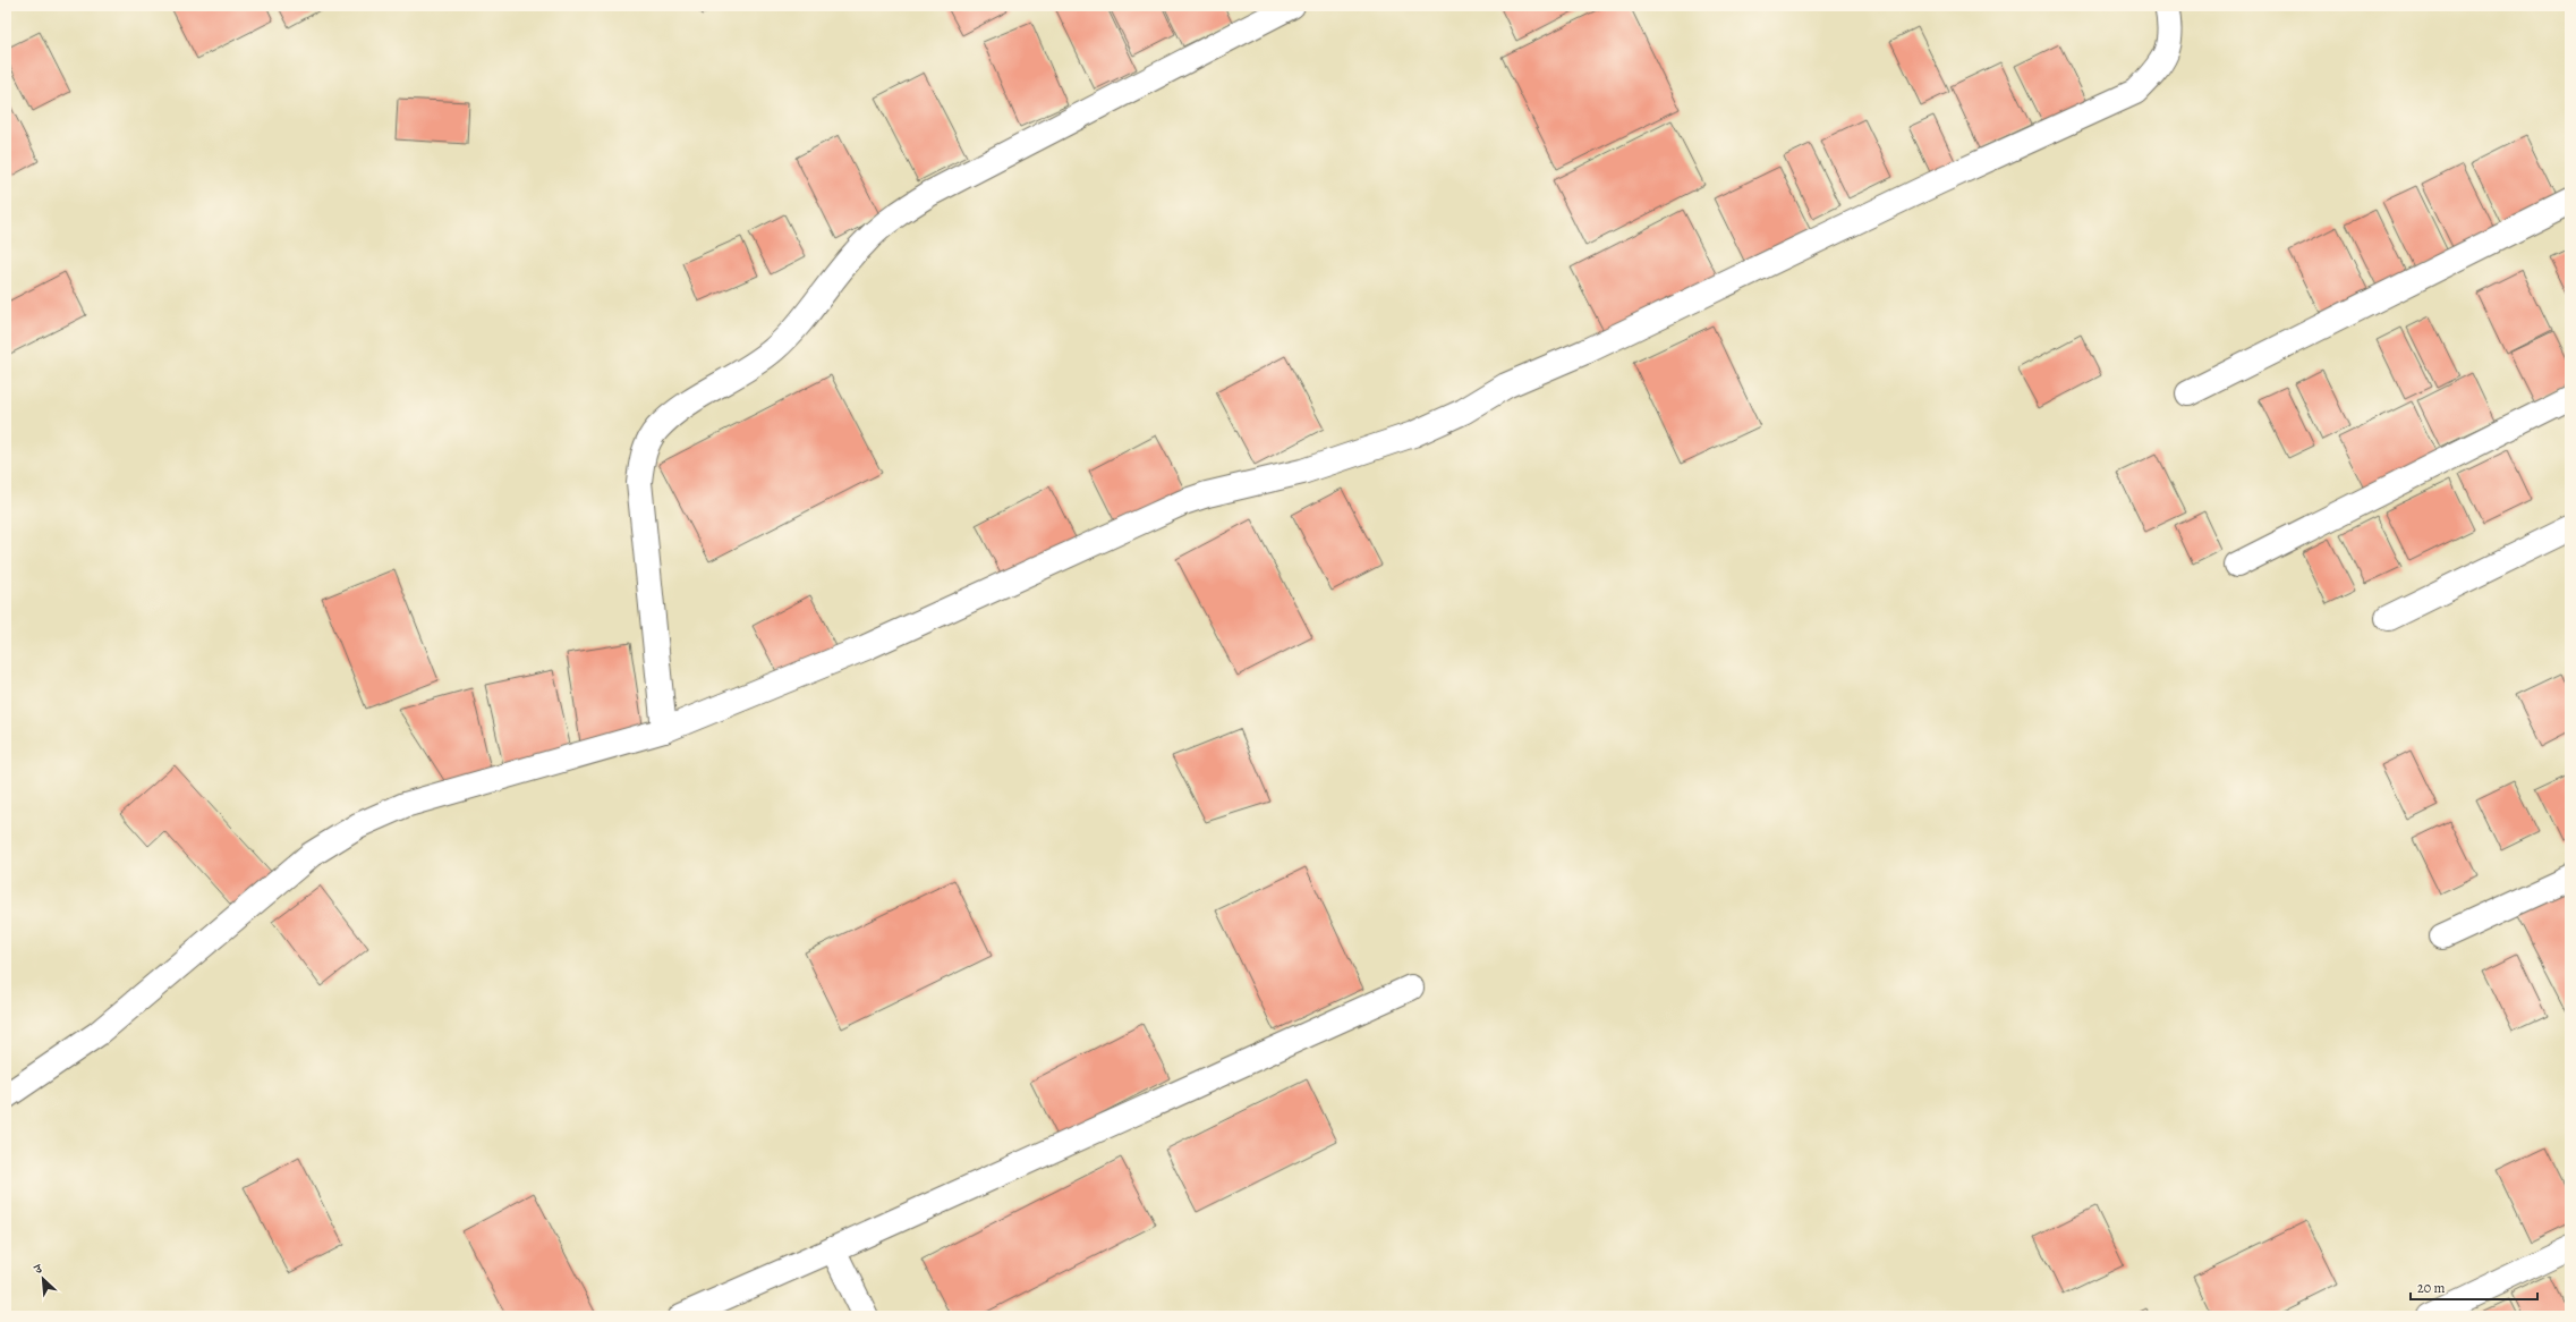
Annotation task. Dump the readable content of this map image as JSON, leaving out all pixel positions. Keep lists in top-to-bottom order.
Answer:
{
  "scale_bar": "20 m",
  "north": "top left"
}
